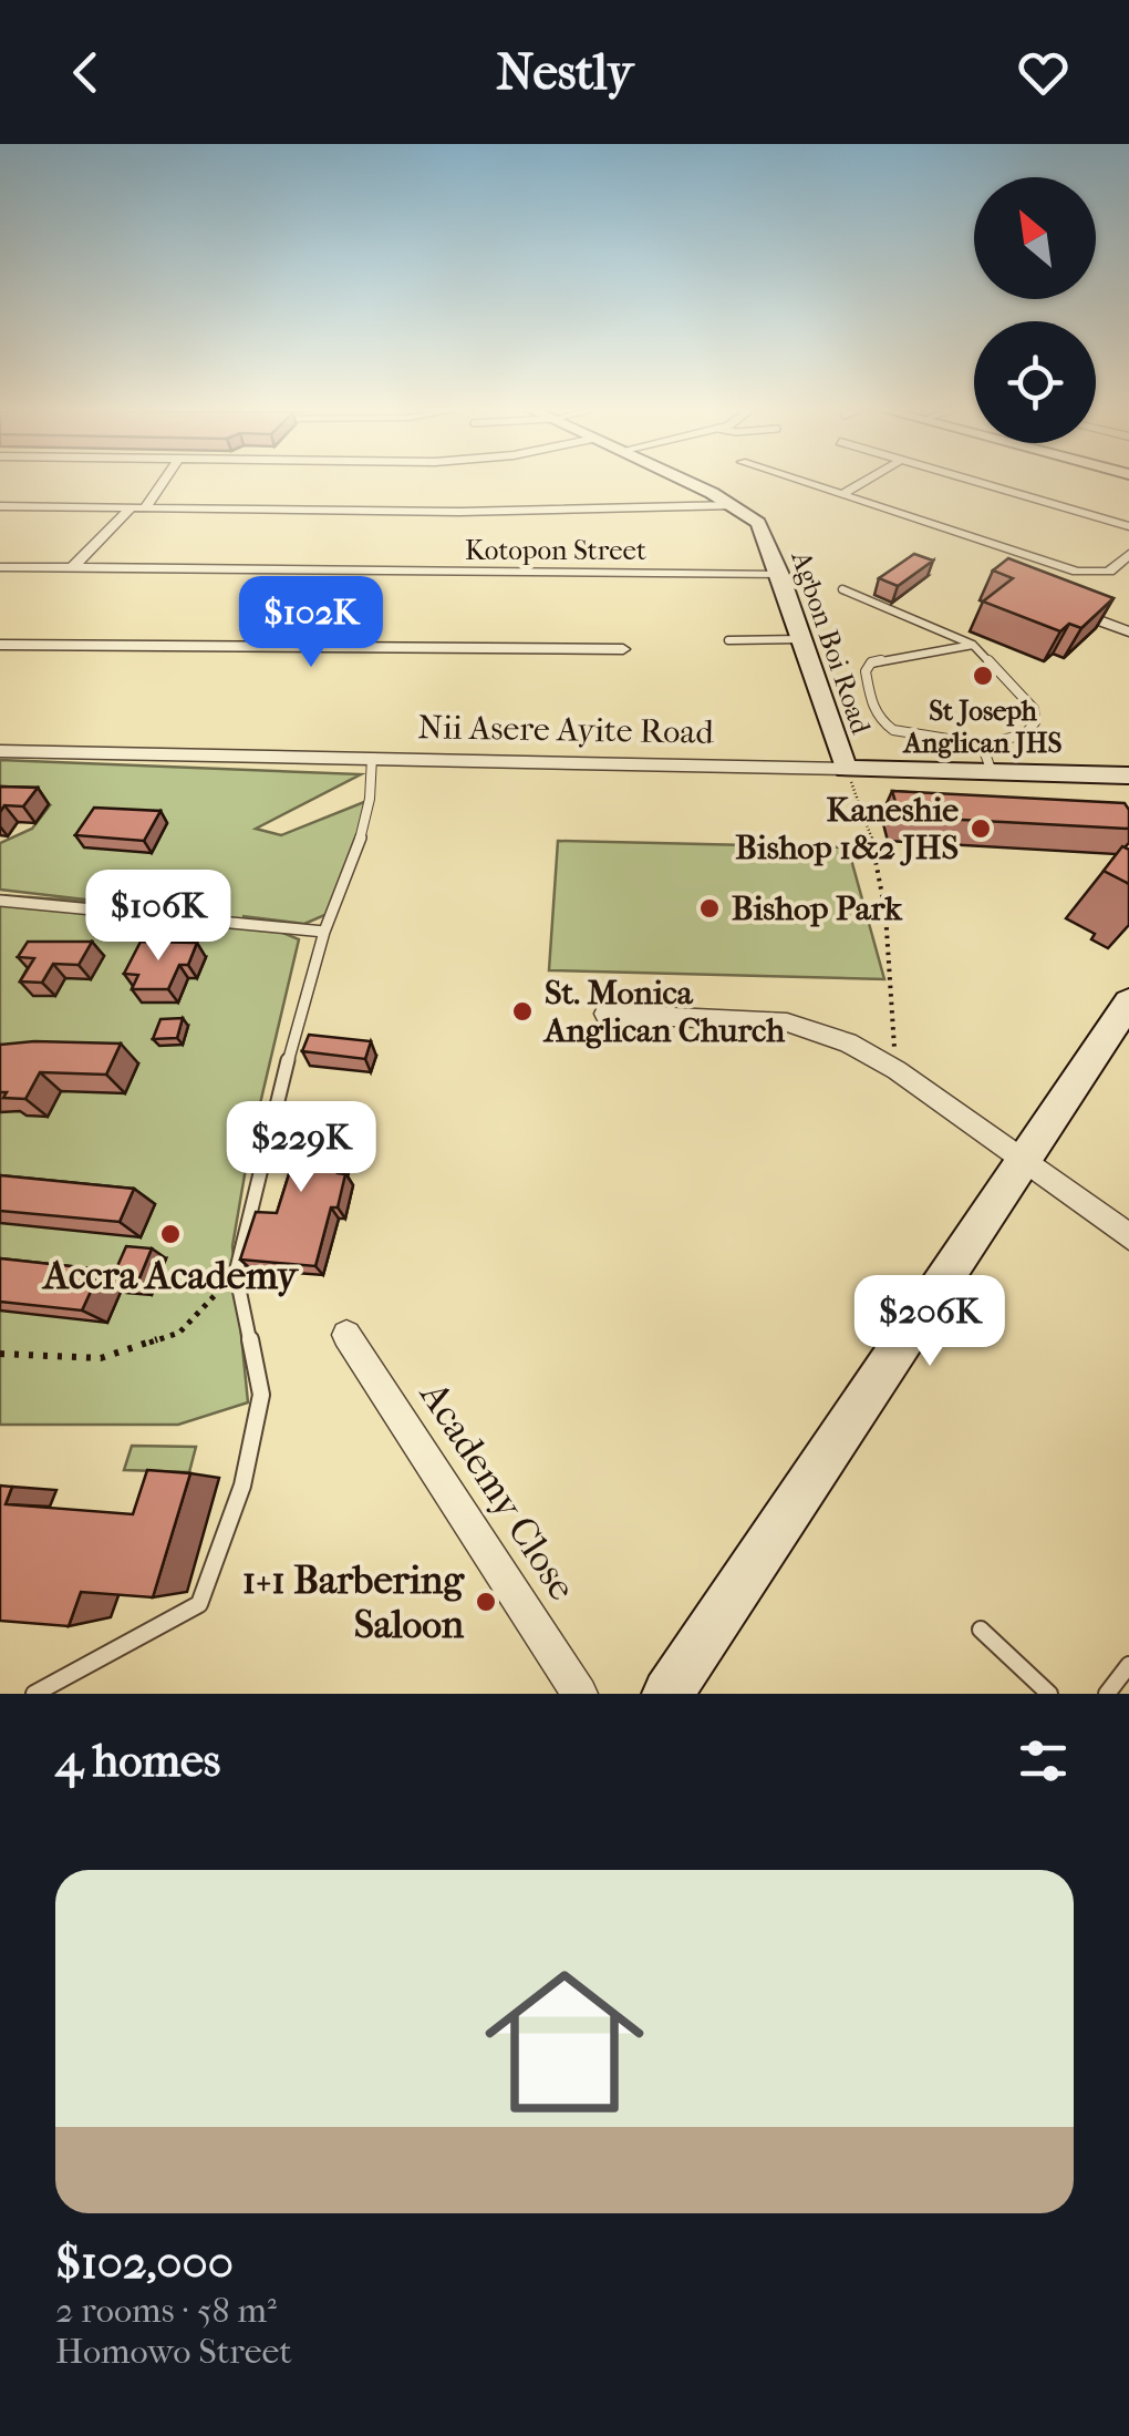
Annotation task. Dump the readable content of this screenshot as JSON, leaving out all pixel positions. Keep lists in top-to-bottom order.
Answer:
{
  "streets": {
    "street": [
      "Kotopon Street",
      "Agbon Boi Road",
      "Nii Asere Ayite Road",
      "Academy Close"
    ]
  },
  "crossings": [
    ["Kotopon Street", "Agbon Boi Road"],
    ["Agbon Boi Road", "Nii Asere Ayite Road"]
  ],
  "places": [
    "St Joseph Anglican JHS",
    "Kaneshie Bishop 1&2 JHS",
    "Bishop Park",
    "St. Monica Anglican Church",
    "Accra Academy",
    "1+1 Barbering Saloon"
  ],
  "north": "top left",
  "page": {
    "header": "Nestly",
    "price": [
      "$102K",
      "$106K",
      "$229K",
      "$206K"
    ],
    "heading": "4 homes",
    "list": [
      {
        "name": "$102,000",
        "note": "2 rooms · 58 m² · Homowo Street"
      }
    ]
  }
}
